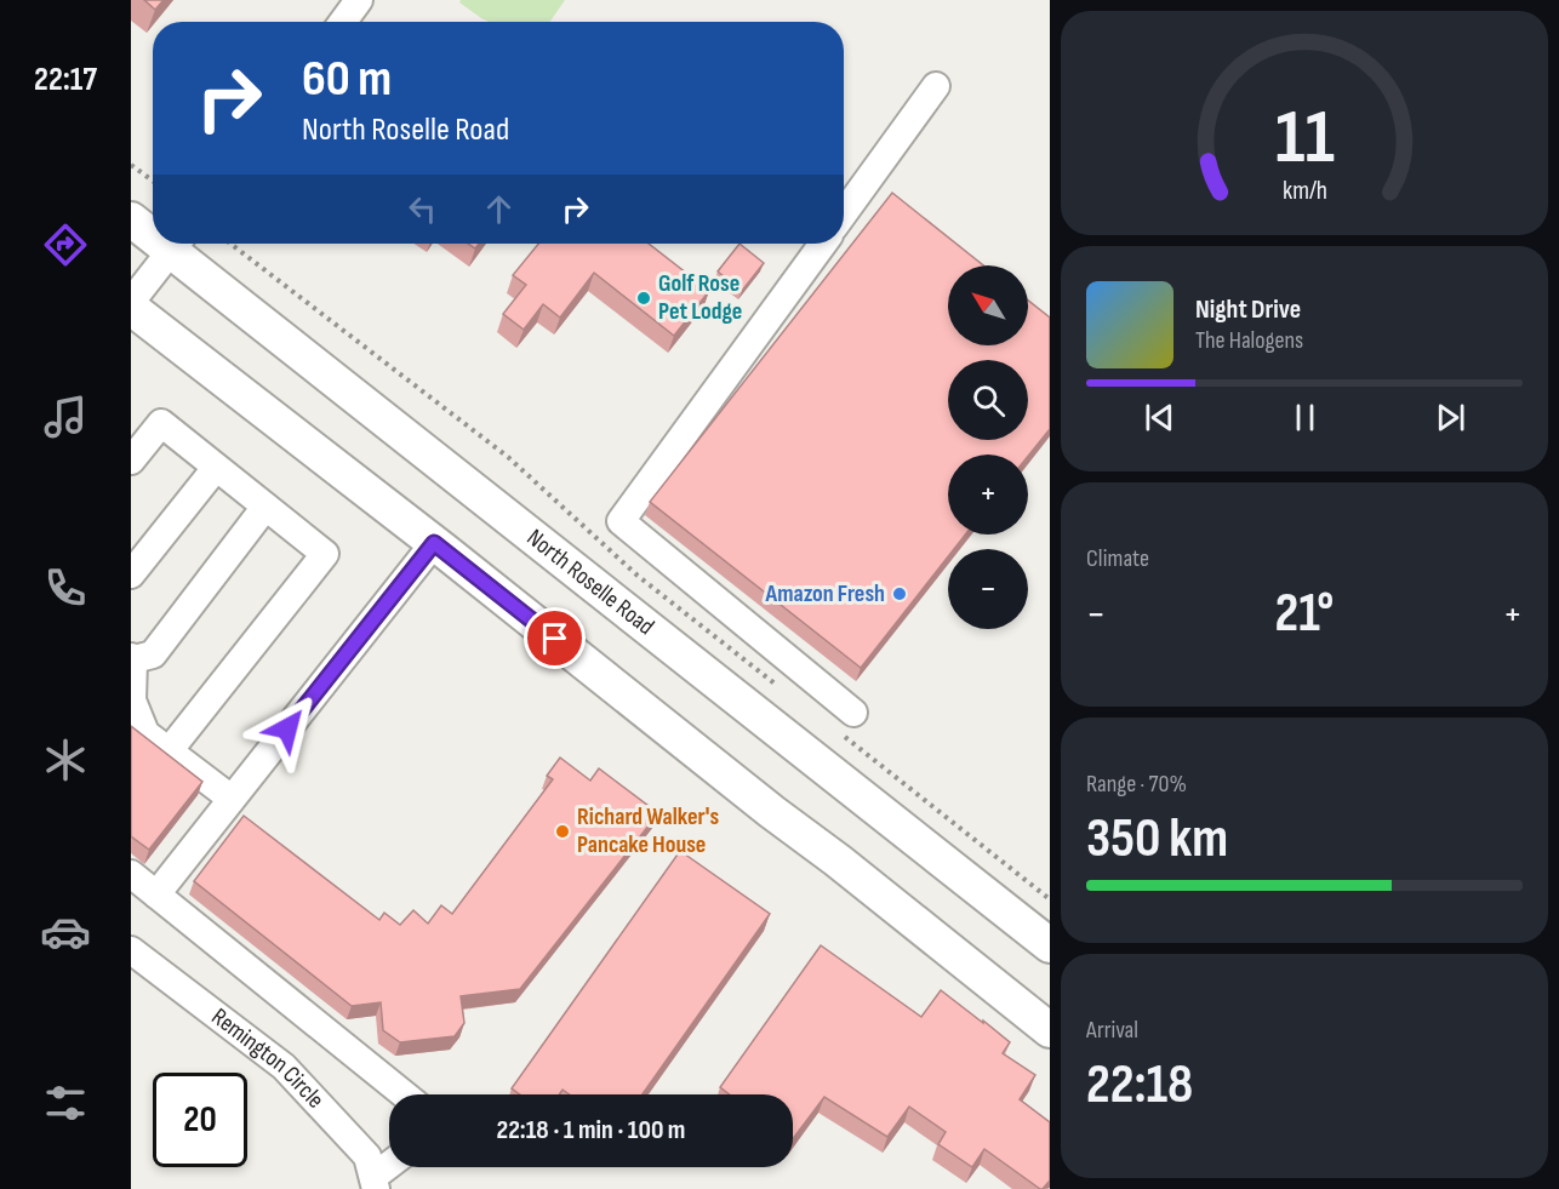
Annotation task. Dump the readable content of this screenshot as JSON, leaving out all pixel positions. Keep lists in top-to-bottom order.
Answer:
{
  "streets": {
    "main road": ["North Roselle Road"],
    "street": ["Remington Circle"]
  },
  "places": ["Golf Rose Pet Lodge", "Amazon Fresh", "Richard Walker's Pancake House"],
  "north": "top left",
  "page": {
    "tabs": "22:17",
    "turn": ["60 m", "North Roselle Road"],
    "map_buttons": ["+", "−"],
    "song": ["Night Drive", "The Halogens"],
    "tile": [
      "Climate",
      ["Range · 70%", "350 km"],
      ["Arrival", "22:18"]
    ],
    "heat": ["−", "21°", "+"],
    "limit": "20",
    "trip": "22:18 · 1 min · 100 m",
    "gauge": ["11", "km/h"]
  }
}
